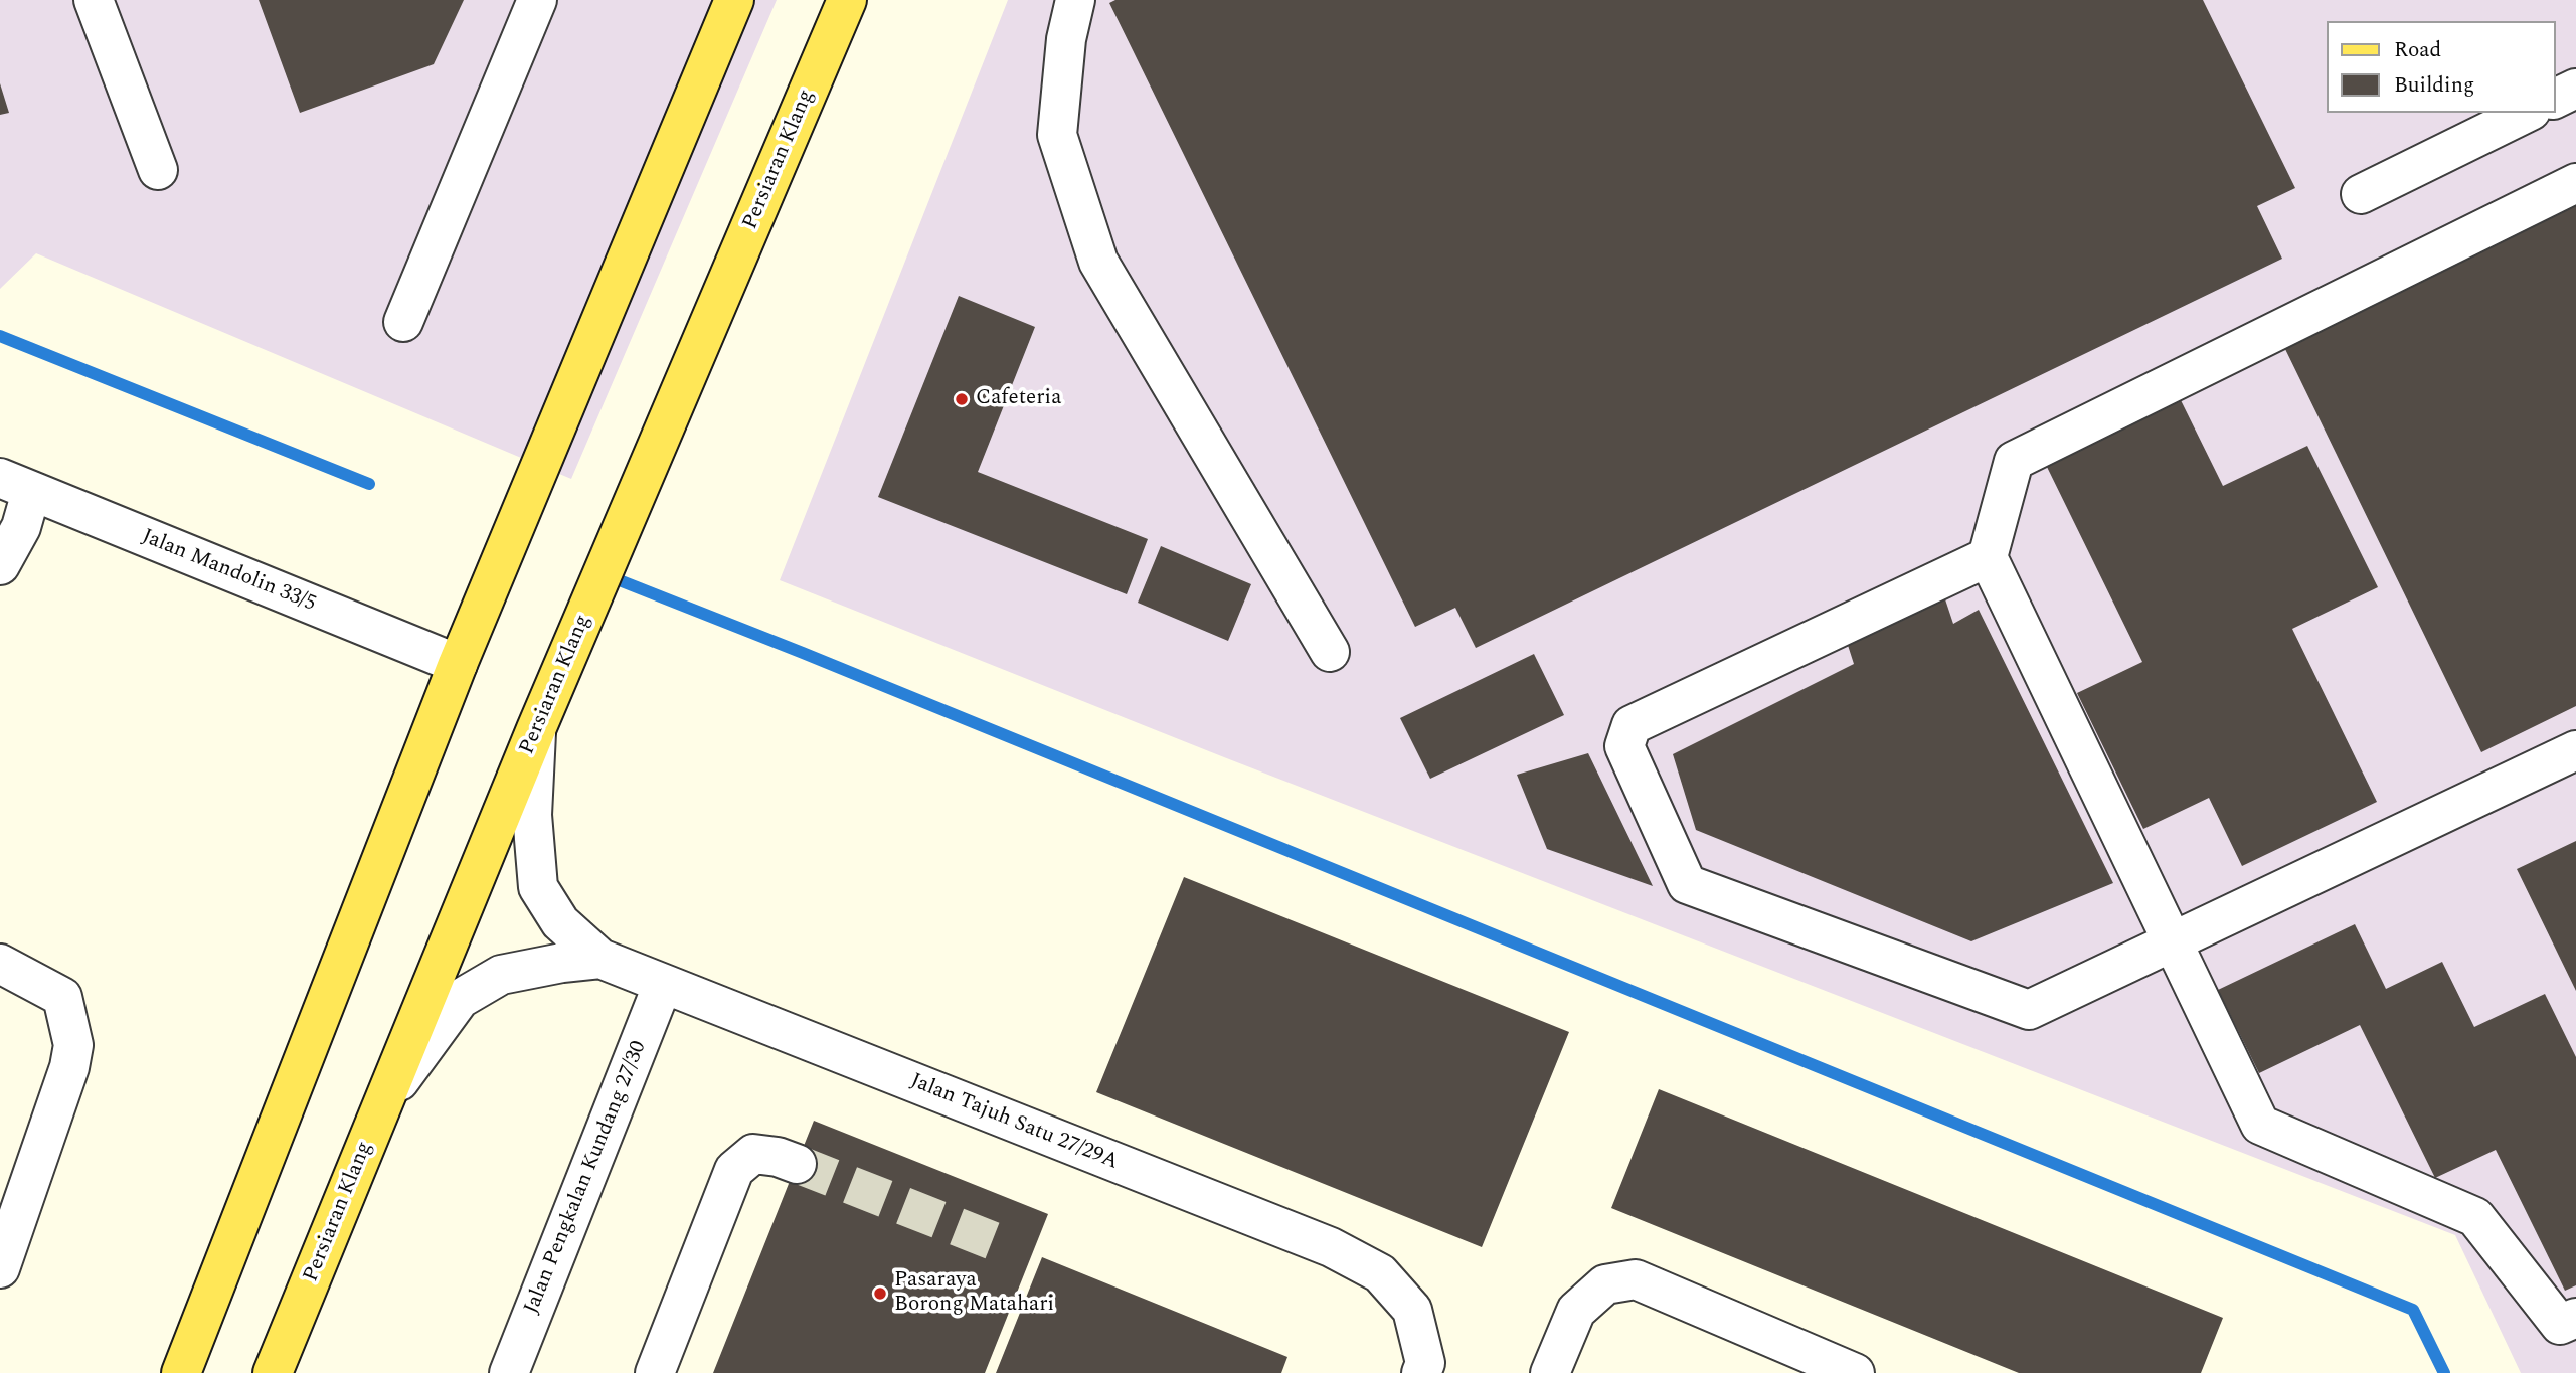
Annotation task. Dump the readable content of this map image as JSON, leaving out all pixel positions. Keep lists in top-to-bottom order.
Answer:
{
  "streets": {
    "main road": ["Persiaran Klang"],
    "street": ["Jalan Mandolin 33/5", "Jalan Tajuh Satu 27/29A", "Jalan Pengkalan Kundang 27/30"]
  },
  "crossings": [
    ["Persiaran Klang", "Jalan Tajuh Satu 27/29A"],
    ["Jalan Tajuh Satu 27/29A", "Jalan Pengkalan Kundang 27/30"]
  ],
  "places": ["Cafeteria", "Pasaraya Borong Matahari"],
  "legend": ["Road", "Building"]
}
